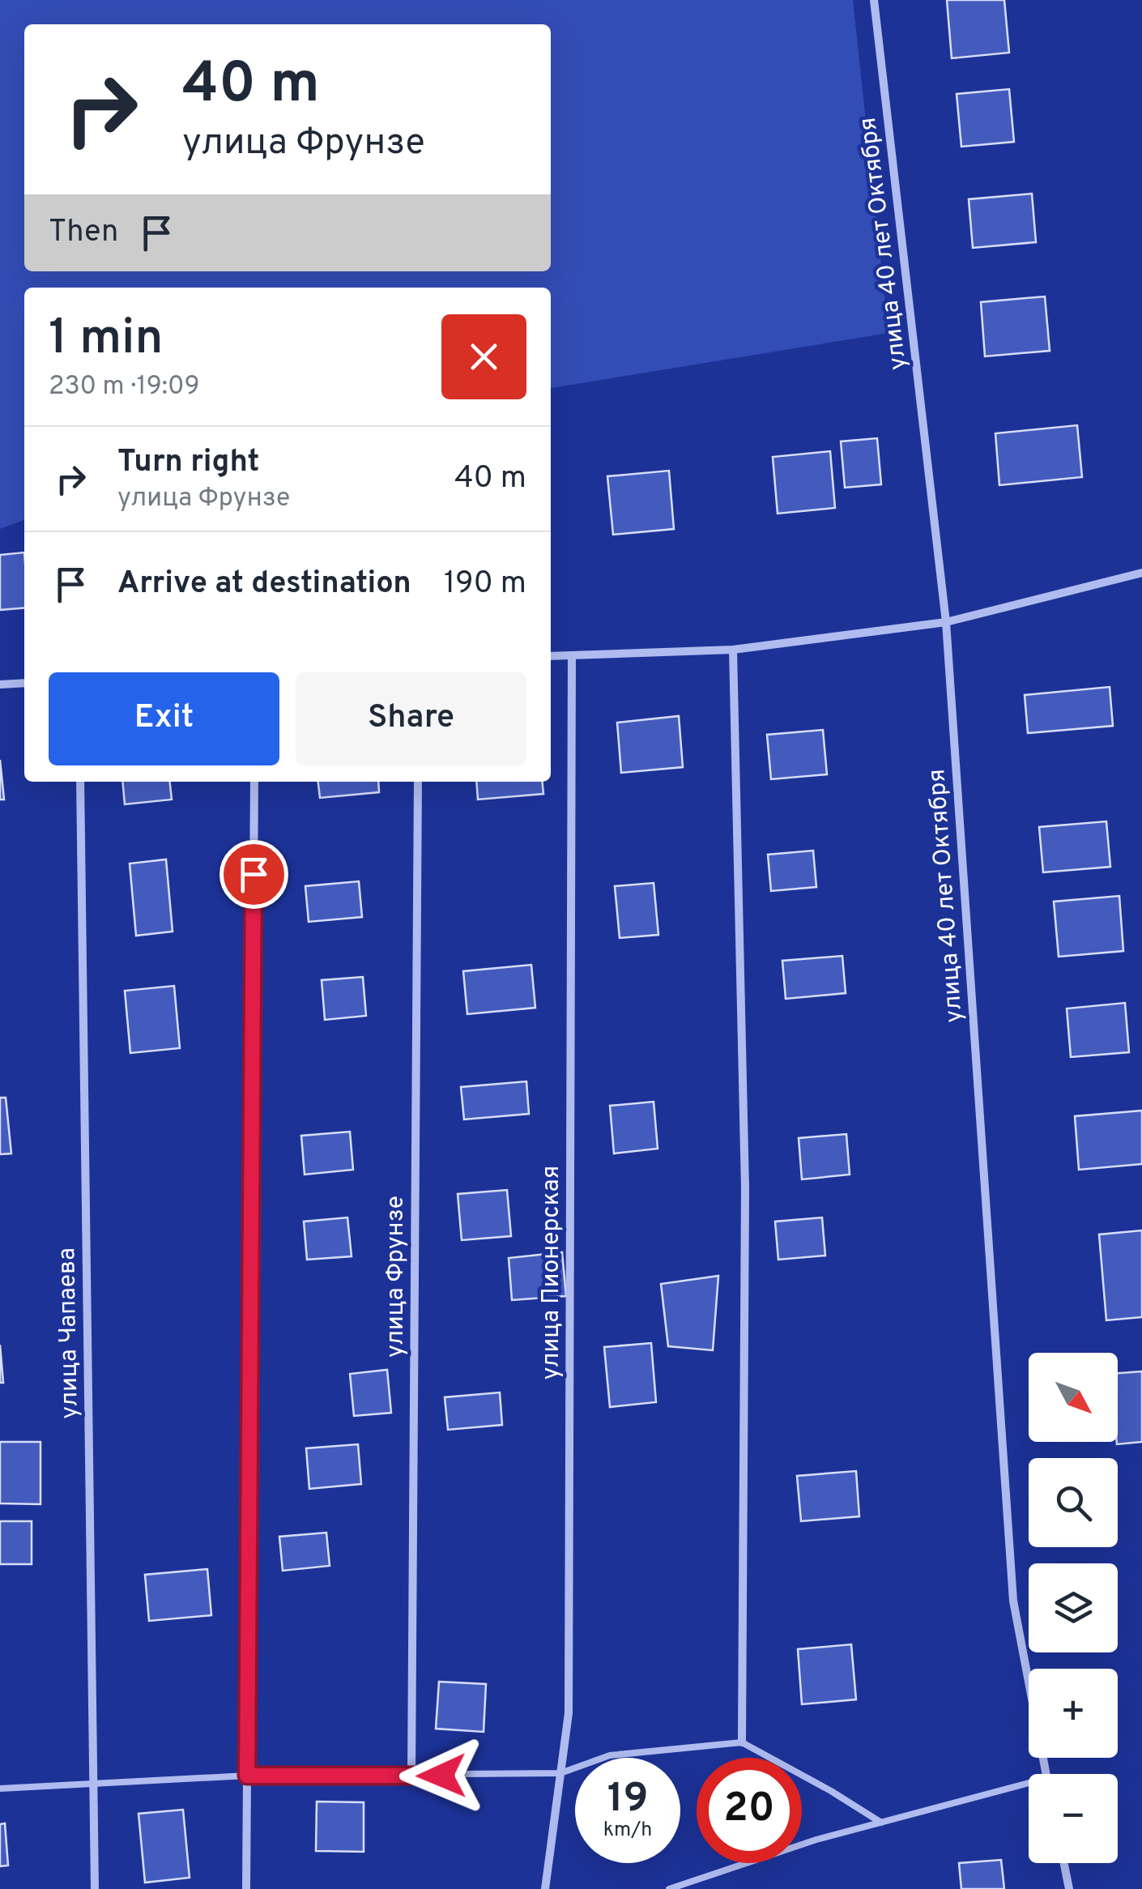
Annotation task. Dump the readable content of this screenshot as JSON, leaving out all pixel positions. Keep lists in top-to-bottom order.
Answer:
{
  "streets": {
    "street": [
      "улица 40 лет Октября",
      "улица Пионерская",
      "улица Фрунзе",
      "улица Чапаева"
    ]
  },
  "north": "bottom right",
  "page": {
    "turn": ["40 m", "улица Фрунзе"],
    "then": "Then",
    "heading": ["1 min", "230 m · 19:09"],
    "list": [
      {
        "name": "Turn right",
        "note": "улица Фрунзе",
        "value": "40 m"
      },
      {
        "name": "Arrive at destination",
        "value": "190 m"
      }
    ],
    "buttons": ["Exit", "Share"],
    "map_buttons": ["+", "−"],
    "speed": "19 km/h",
    "limit": "20"
  }
}
